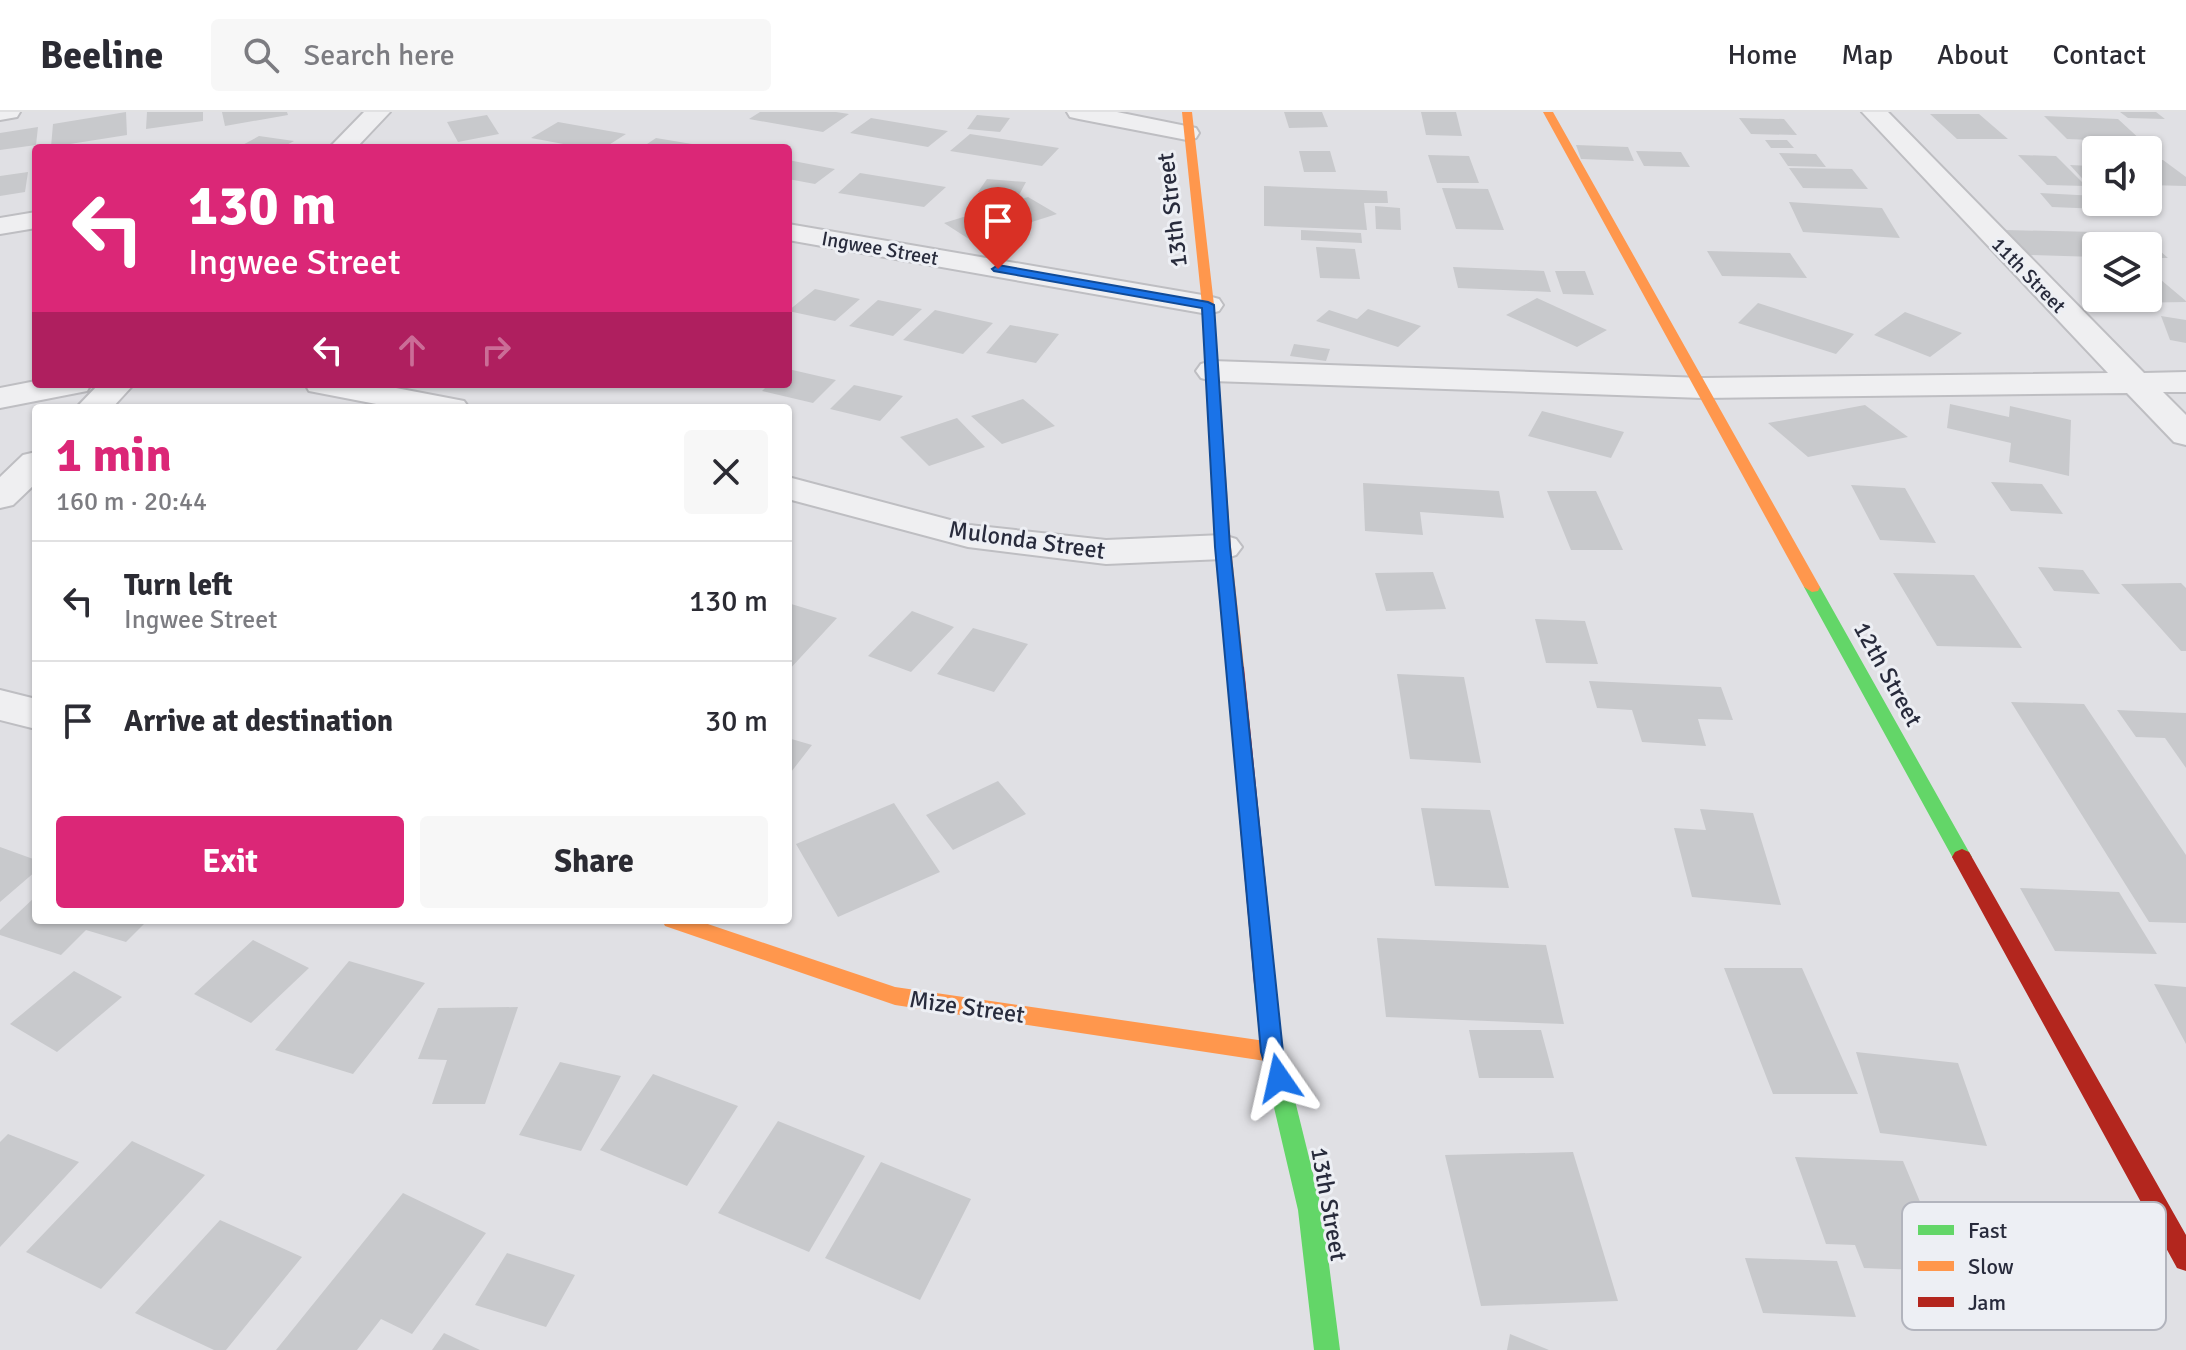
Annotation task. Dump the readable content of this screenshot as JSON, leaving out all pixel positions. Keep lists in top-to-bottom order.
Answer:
{
  "streets": {
    "street": [
      "13th Street",
      "Ingwee Street",
      "11th Street",
      "Mulonda Street",
      "12th Street",
      "Mize Street"
    ]
  },
  "crossings": [
    ["13th Street", "Ingwee Street"],
    ["13th Street", "Mulonda Street"],
    ["13th Street", "Mize Street"]
  ],
  "legend": ["Fast", "Slow", "Jam"],
  "page": {
    "header": "Beeline",
    "search": "Search here",
    "nav": [
      "Home",
      "Map",
      "About",
      "Contact"
    ],
    "turn": ["130 m", "Ingwee Street"],
    "heading": ["1 min", "160 m · 20:44"],
    "list": [
      {
        "name": "Turn left",
        "note": "Ingwee Street",
        "value": "130 m"
      },
      {
        "name": "Arrive at destination",
        "value": "30 m"
      }
    ],
    "buttons": ["Exit", "Share"]
  }
}
